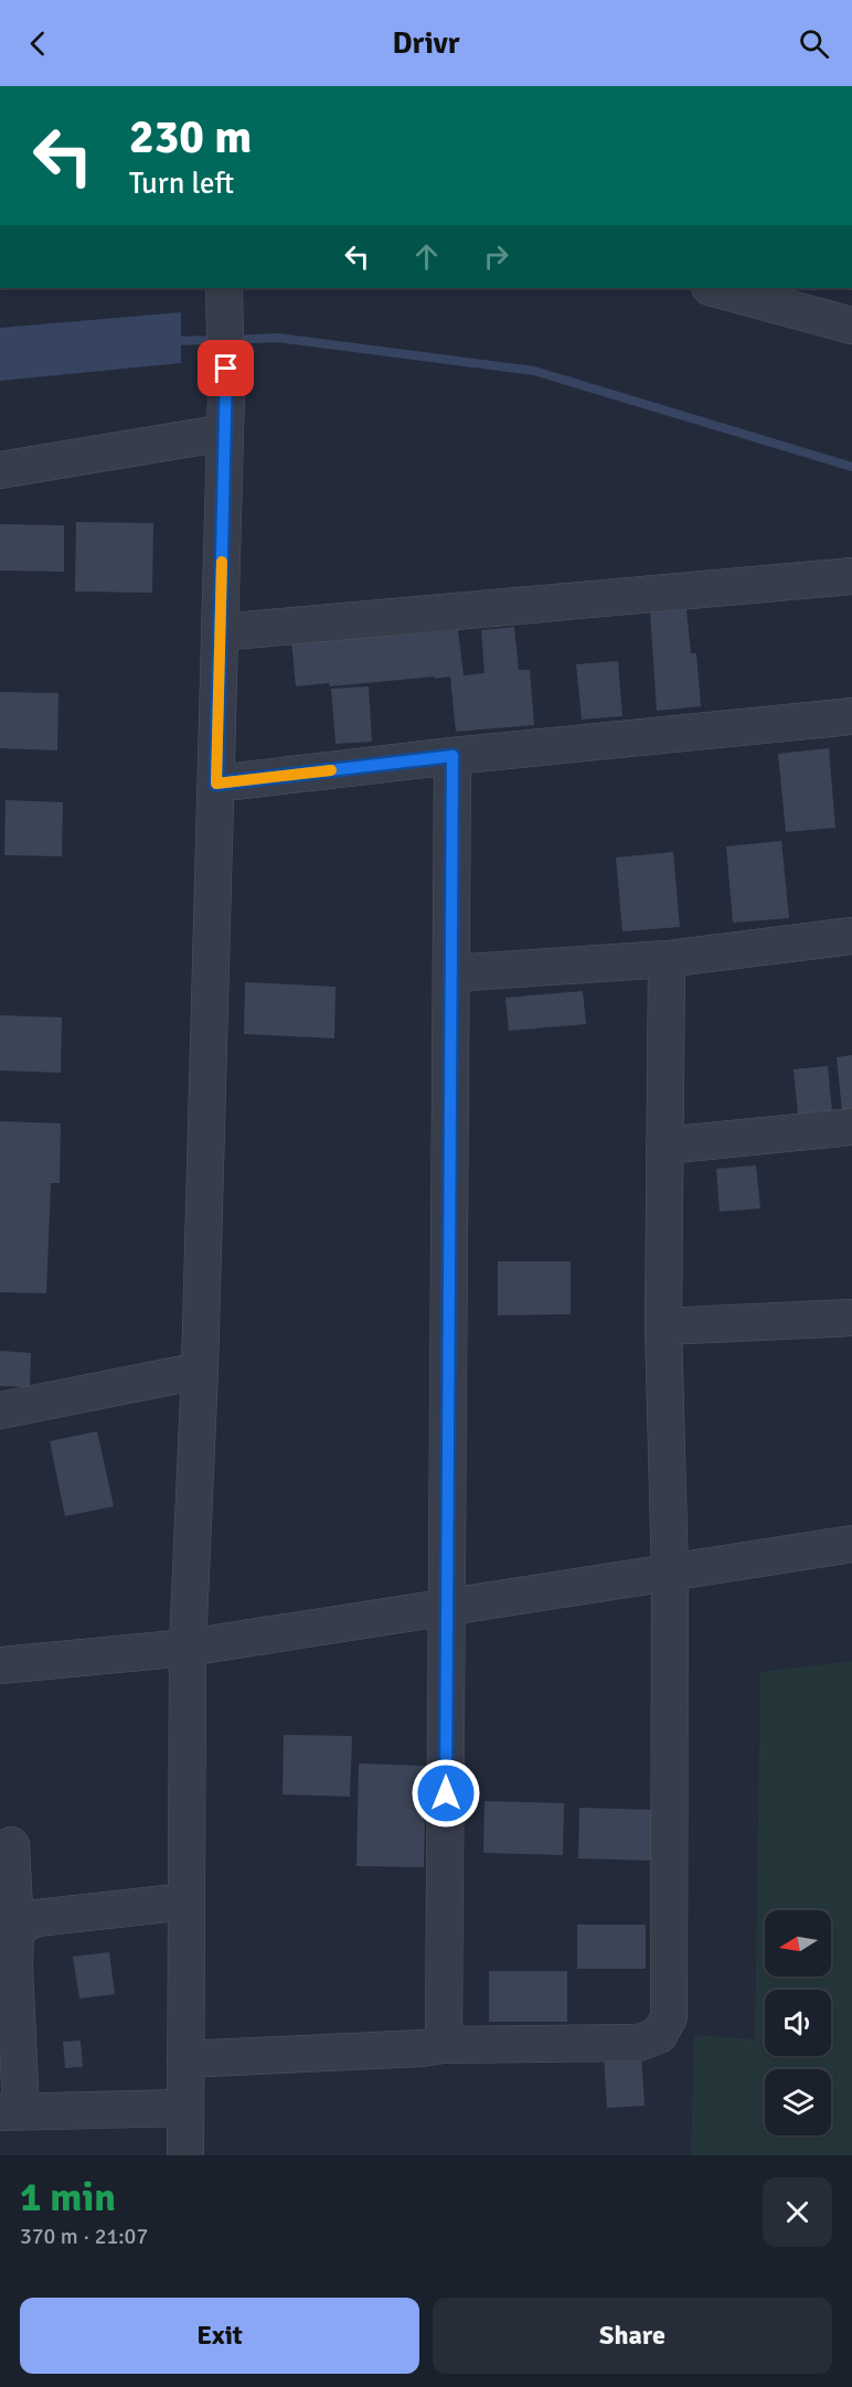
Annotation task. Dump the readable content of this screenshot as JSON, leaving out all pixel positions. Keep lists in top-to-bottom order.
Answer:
{
  "north": "left",
  "page": {
    "header": "Drivr",
    "turn": ["230 m", "Turn left"],
    "heading": ["1 min", "370 m · 21:07"],
    "buttons": ["Exit", "Share"]
  }
}
